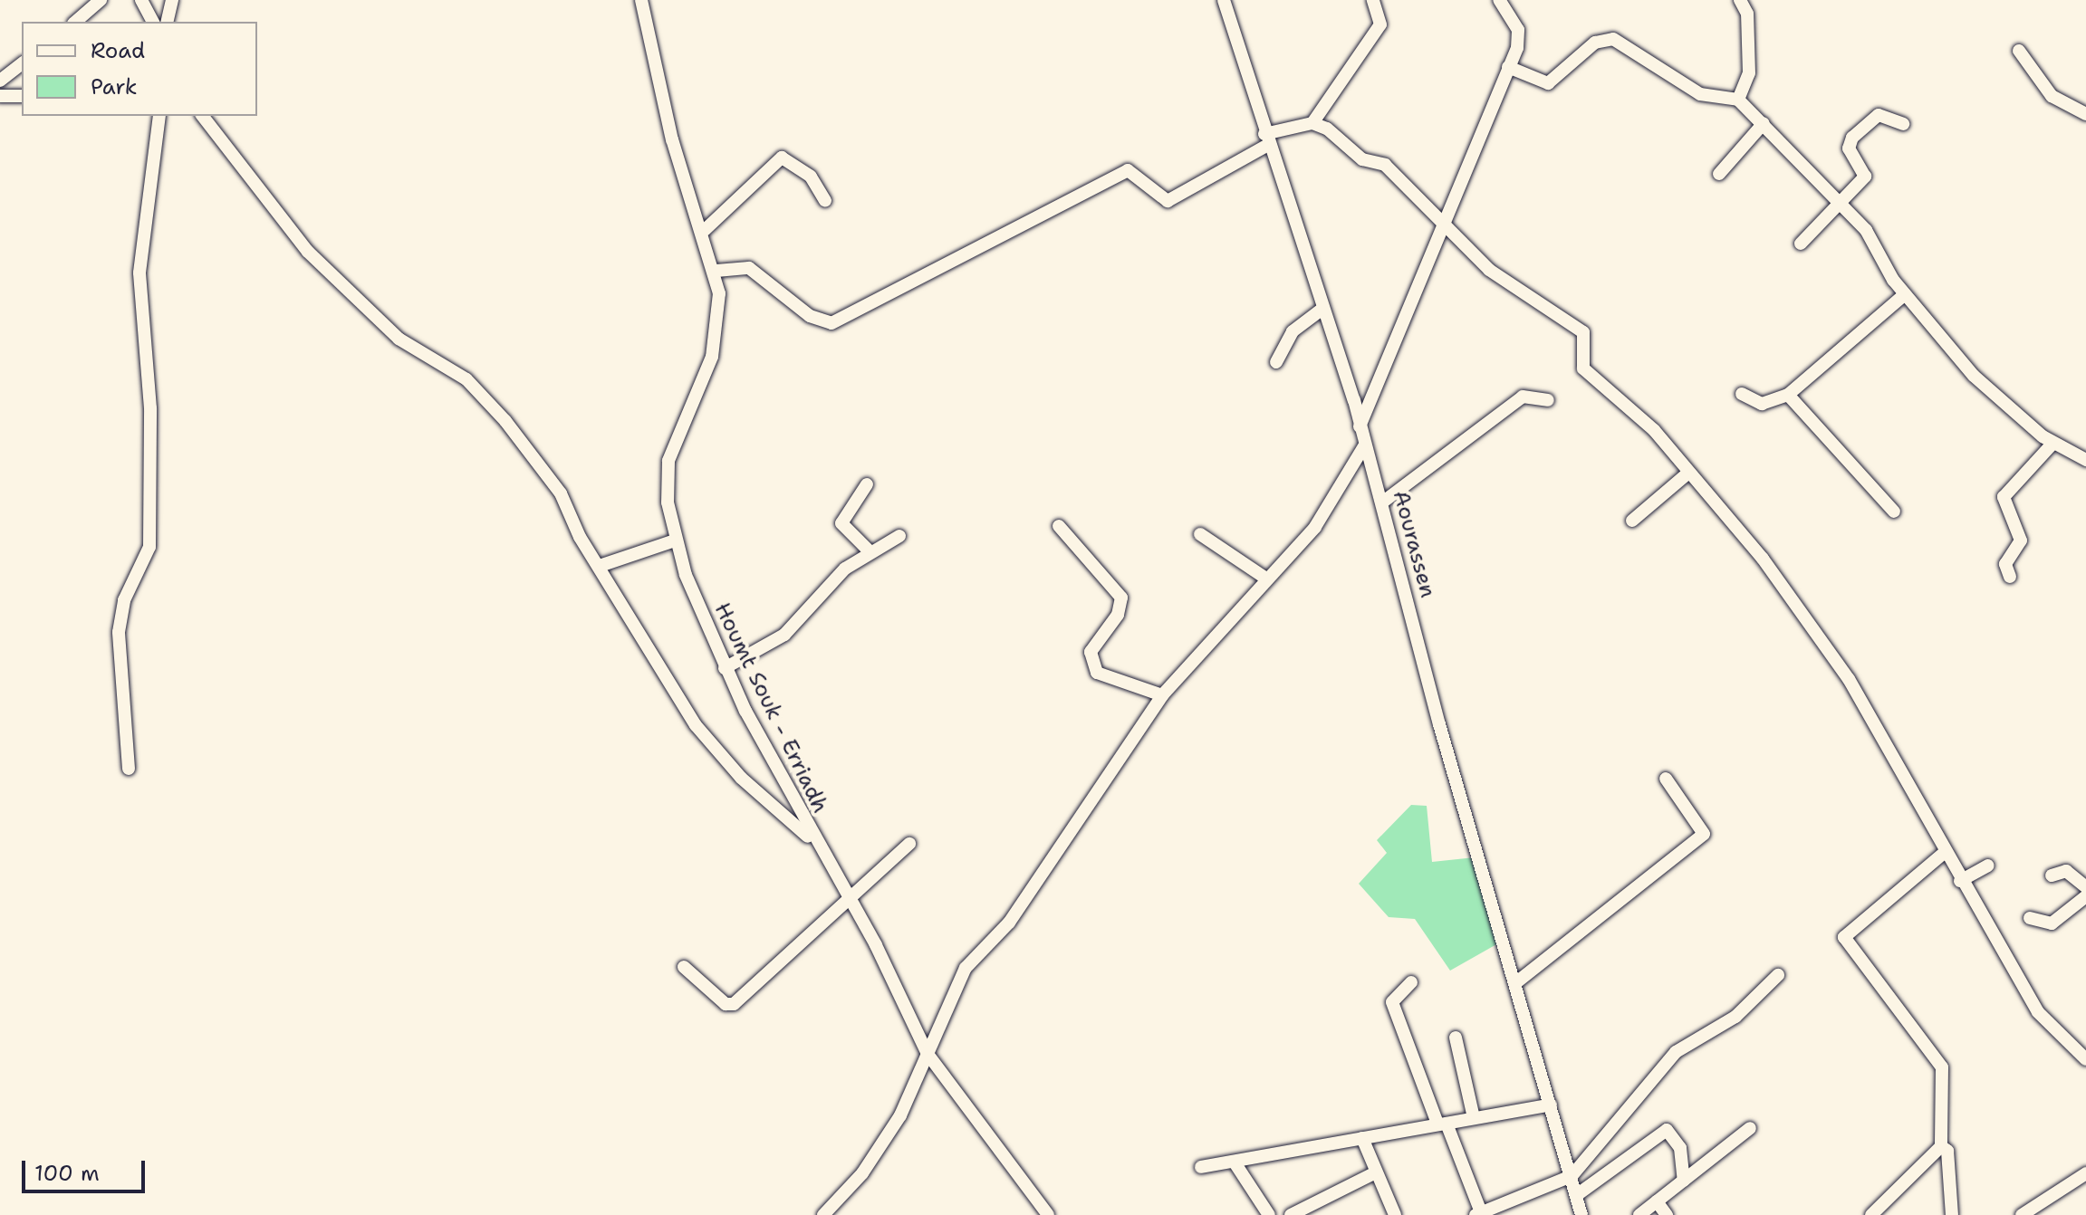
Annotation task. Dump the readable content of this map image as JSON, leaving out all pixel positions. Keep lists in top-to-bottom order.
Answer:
{
  "streets": {
    "street": ["Aourassen", "Houmt Souk - Erriadh"]
  },
  "legend": ["Road", "Park"],
  "scale_bar": "100 m"
}
